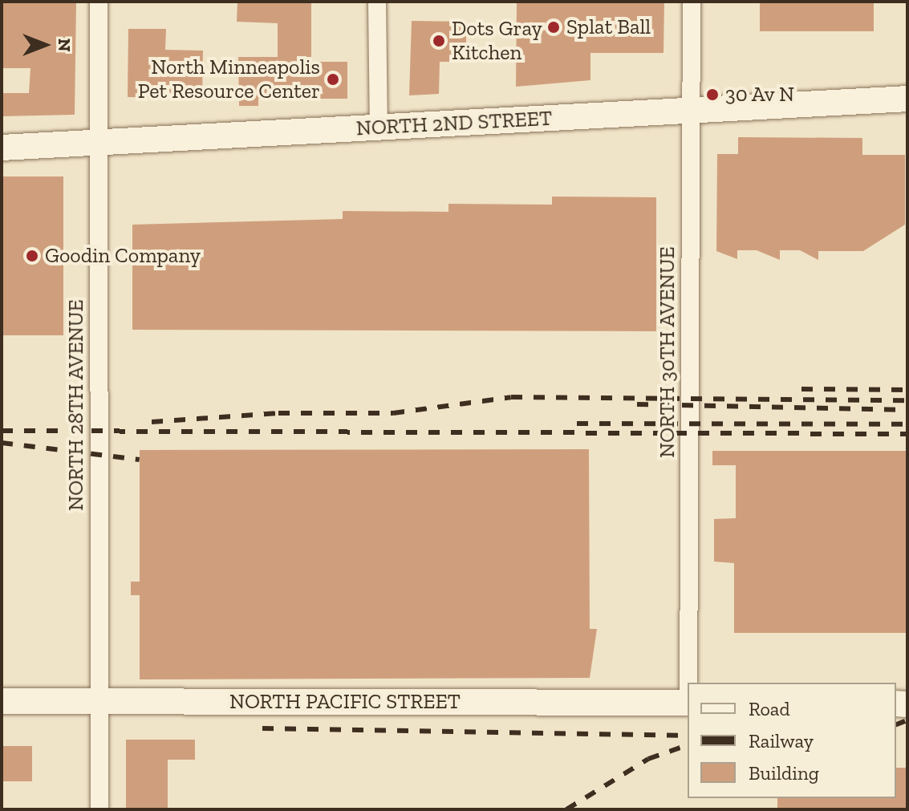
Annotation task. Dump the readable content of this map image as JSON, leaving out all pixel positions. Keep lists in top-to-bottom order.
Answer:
{
  "streets": {
    "street": [
      "NORTH 2ND STREET",
      "NORTH 30TH AVENUE",
      "NORTH 28TH AVENUE",
      "NORTH PACIFIC STREET"
    ]
  },
  "crossings": [
    ["NORTH 2ND STREET", "NORTH 30TH AVENUE"],
    ["NORTH 2ND STREET", "NORTH 28TH AVENUE"],
    ["NORTH 28TH AVENUE", "NORTH PACIFIC STREET"]
  ],
  "places": [
    "Splat Ball",
    "Dots Gray Kitchen",
    "North Minneapolis Pet Resource Center",
    "30 Av N",
    "Goodin Company"
  ],
  "legend": ["Road", "Railway", "Building"],
  "north": "right"
}
